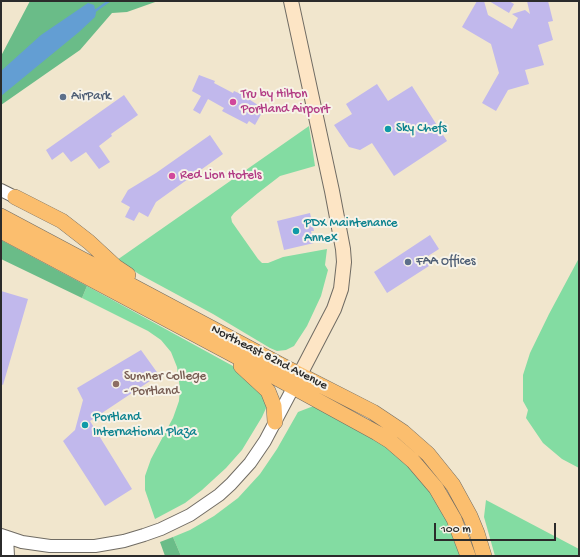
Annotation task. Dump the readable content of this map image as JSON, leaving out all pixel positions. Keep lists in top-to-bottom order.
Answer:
{
  "streets": {
    "main road": ["Northeast 82nd Avenue"]
  },
  "places": [
    "AirPark",
    "Tru by Hilton Portland Airport",
    "Sky Chefs",
    "Red Lion Hotels",
    "PDX Maintenance Annex",
    "FAA Offices",
    "Sumner College - Portland",
    "Portland International Plaza"
  ],
  "scale_bar": "100 m"
}
